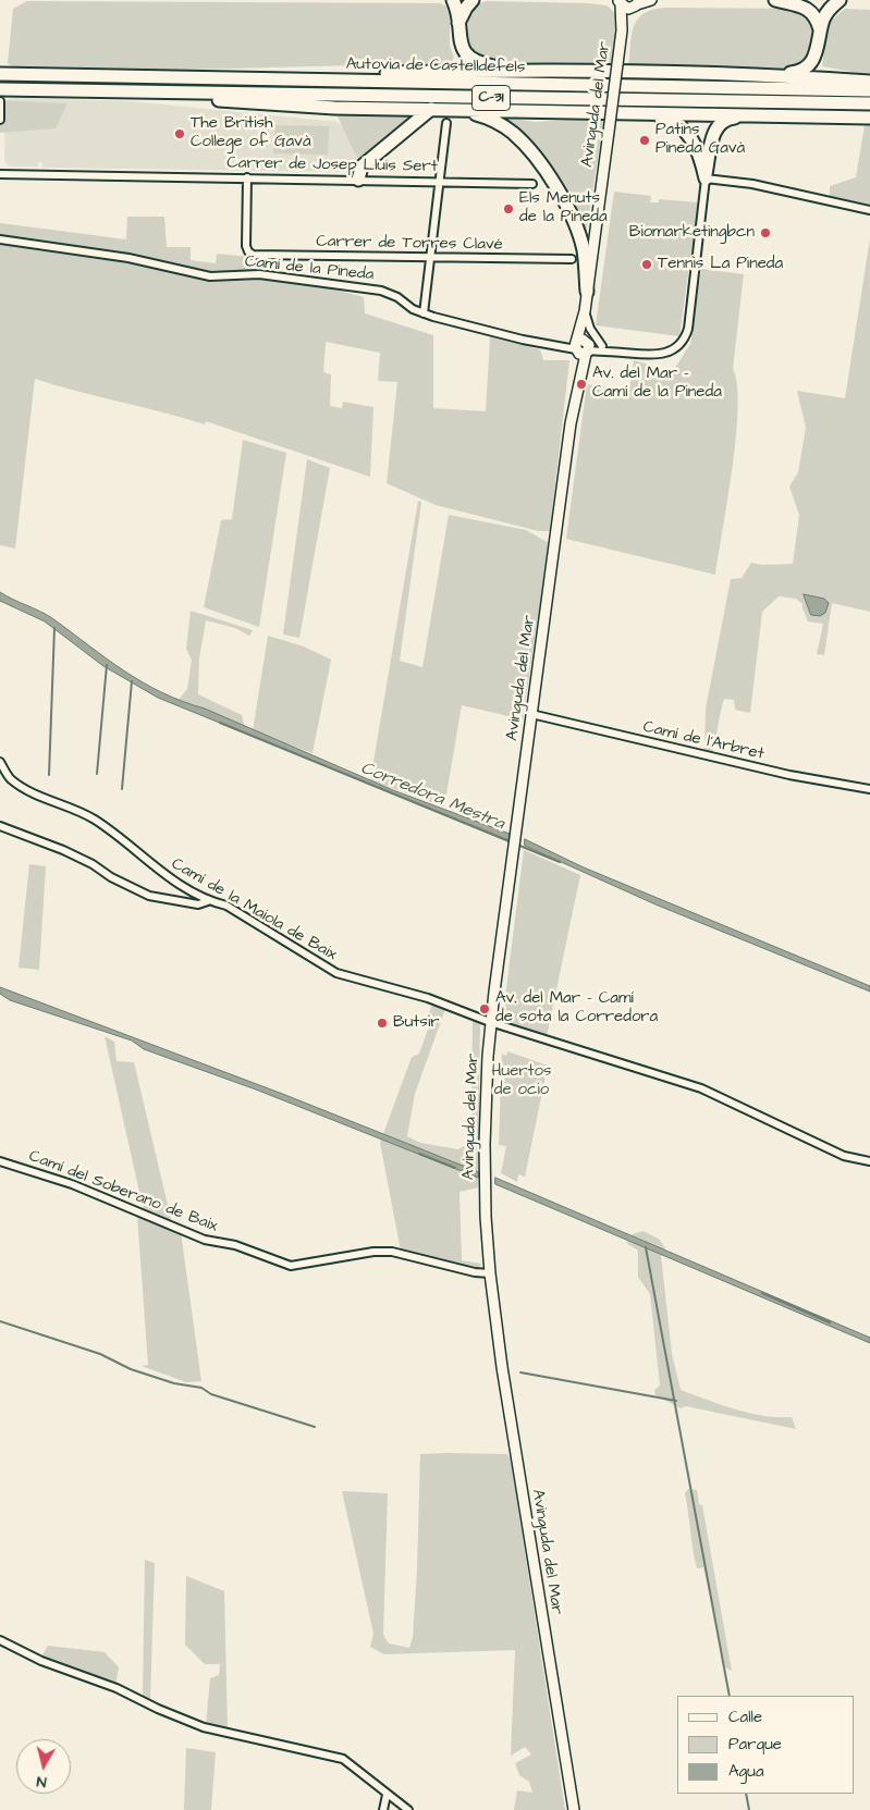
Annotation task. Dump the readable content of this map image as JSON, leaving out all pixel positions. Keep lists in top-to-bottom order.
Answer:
{
  "streets": {
    "highway": ["Autovia de Castelldefels", "C-31"],
    "street": [
      "Avinguda del Mar",
      "Carrer de Josep Lluis Sert",
      "Carrer de Torres Clavé",
      "Camí de la Pineda",
      "Camí de l'Arbret",
      "Camí de la Maiola de Baix",
      "Camí del Soberano de Baix"
    ]
  },
  "crossings": [
    ["Avinguda del Mar", "Camí de la Pineda"],
    ["Avinguda del Mar", "Camí de l'Arbret"],
    ["Avinguda del Mar", "Camí de la Maiola de Baix"],
    ["Avinguda del Mar", "Camí del Soberano de Baix"],
    ["Carrer de Josep Lluis Sert", "Carrer de Torres Clavé"]
  ],
  "water": ["Corredora Mestra"],
  "parks": ["Huertos de ocio"],
  "places": [
    "The British College of Gavà",
    "Patins Pineda Gavà",
    "Els Menuts de la Pineda",
    "Biomarketingbcn",
    "Tennis La Pineda",
    "Av. del Mar - Camí de la Pineda",
    "Av. del Mar - Camí de sota la Corredora",
    "Butsir"
  ],
  "legend": ["Calle", "Parque", "Agua"],
  "north": "bottom"
}
